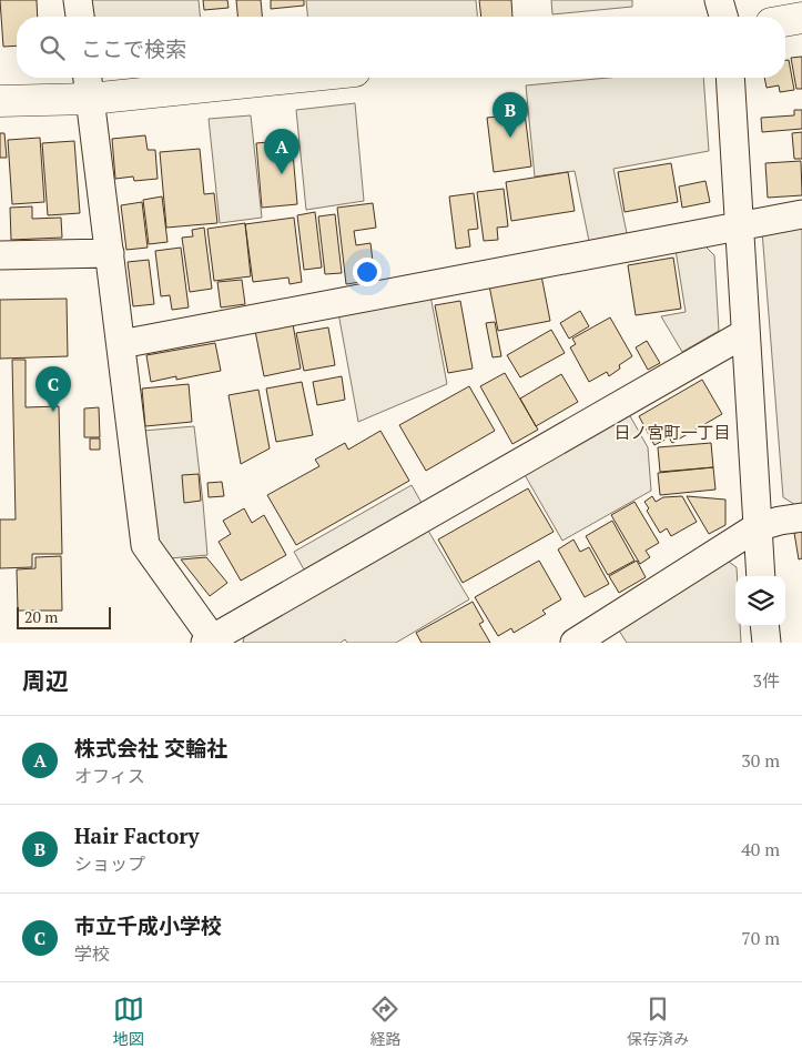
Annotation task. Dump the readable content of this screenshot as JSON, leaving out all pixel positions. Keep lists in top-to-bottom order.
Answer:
{
  "districts": ["日ノ宮町一丁目"],
  "scale_bar": "20 m",
  "page": {
    "search": "ここで検索",
    "pins": ["B", "A", "C"],
    "scale": "20 m",
    "heading": ["周辺", "3件"],
    "list": [
      {
        "mark": "A",
        "name": "株式会社 交輪社",
        "note": "オフィス",
        "value": "30 m"
      },
      {
        "mark": "B",
        "name": "Hair Factory",
        "note": "ショップ",
        "value": "40 m"
      },
      {
        "mark": "C",
        "name": "市立千成小学校",
        "note": "学校",
        "value": "70 m"
      }
    ],
    "nav": ["地図", "経路", "保存済み"]
  }
}
